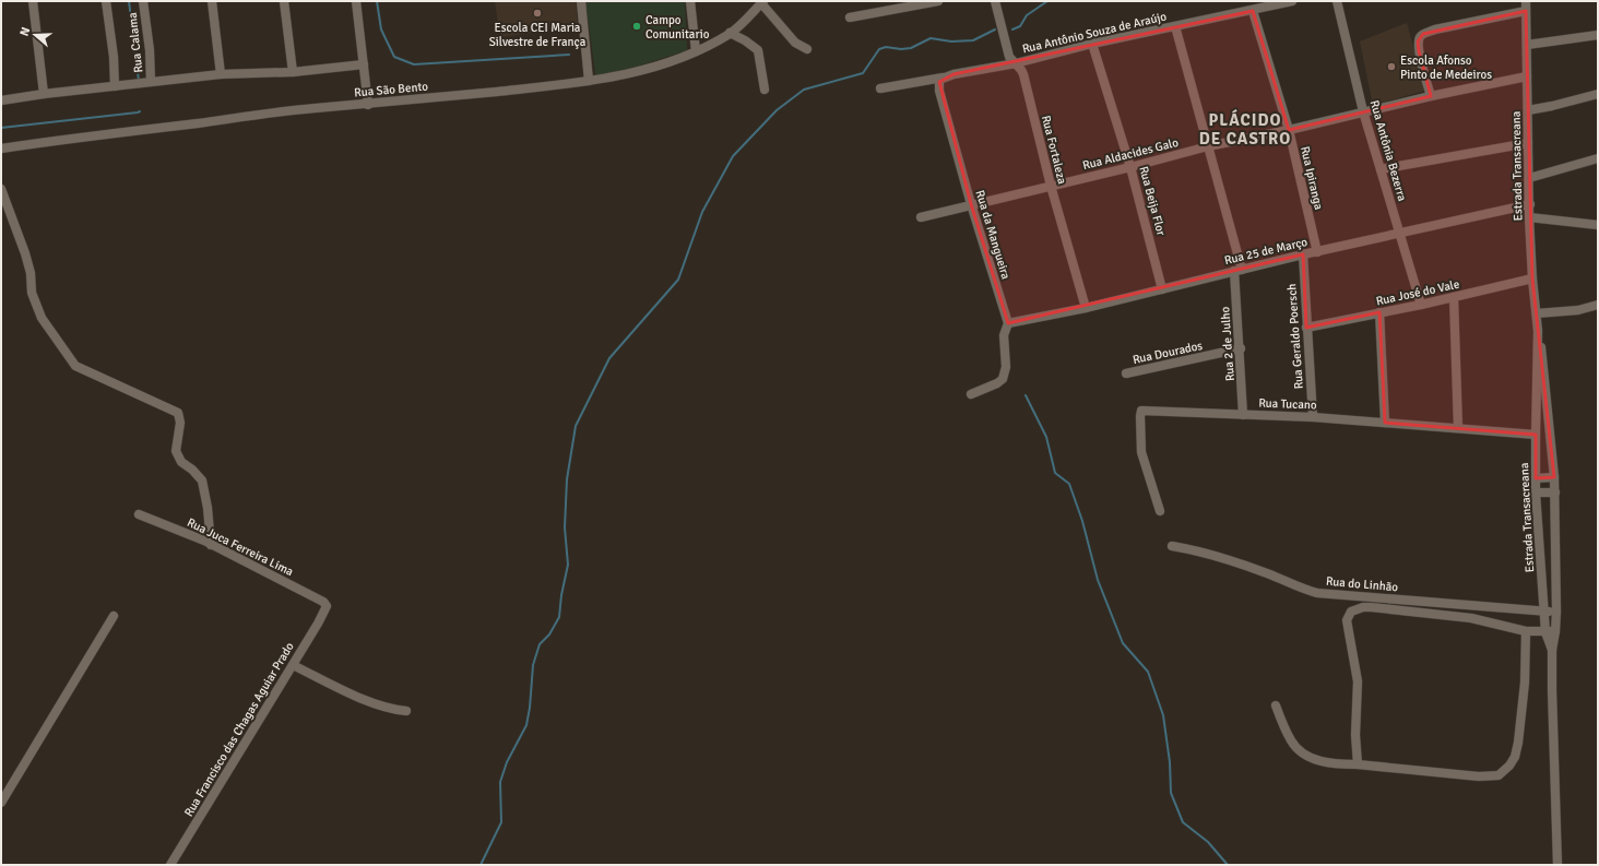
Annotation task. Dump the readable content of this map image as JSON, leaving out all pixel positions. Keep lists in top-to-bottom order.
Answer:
{
  "streets": {
    "street": [
      "Rua Antônio Souza de Araújo",
      "Rua Calama",
      "Rua São Bento",
      "Rua Fortaleza",
      "Rua Antônia Bezerra",
      "Rua Aldacides Galo",
      "Estrada Transacreana",
      "Rua Ipiranga",
      "Rua Beija Flor",
      "Rua da Mangueira",
      "Rua 25 de Março",
      "Rua José do Vale",
      "Rua Geraldo Poersch",
      "Rua 2 de Julho",
      "Rua Dourados",
      "Rua Tucano",
      "Rua Juca Ferreira Lima",
      "Rua do Linhão",
      "Rua Francisco das Chagas Aguiar Prado"
    ]
  },
  "crossings": [
    ["Rua Antônio Souza de Araújo", "Rua Fortaleza"],
    ["Rua Antônio Souza de Araújo", "Rua Ipiranga"],
    ["Rua Antônio Souza de Araújo", "Rua Beija Flor"],
    ["Rua Antônio Souza de Araújo", "Rua da Mangueira"],
    ["Rua Antônio Souza de Araújo", "Rua 2 de Julho"],
    ["Rua Fortaleza", "Rua Aldacides Galo"],
    ["Rua Fortaleza", "Rua 25 de Março"],
    ["Rua Antônia Bezerra", "Rua Aldacides Galo"],
    ["Rua Antônia Bezerra", "Rua 25 de Março"],
    ["Rua Antônia Bezerra", "Rua José do Vale"],
    ["Rua Aldacides Galo", "Estrada Transacreana"],
    ["Rua Aldacides Galo", "Rua Ipiranga"],
    ["Rua Aldacides Galo", "Rua Beija Flor"],
    ["Rua Aldacides Galo", "Rua da Mangueira"],
    ["Rua Aldacides Galo", "Rua 2 de Julho"],
    ["Estrada Transacreana", "Rua 25 de Março"],
    ["Estrada Transacreana", "Rua José do Vale"],
    ["Estrada Transacreana", "Rua Tucano"],
    ["Estrada Transacreana", "Rua do Linhão"],
    ["Rua Ipiranga", "Rua 25 de Março"],
    ["Rua Beija Flor", "Rua 25 de Março"],
    ["Rua da Mangueira", "Rua 25 de Março"],
    ["Rua 25 de Março", "Rua Geraldo Poersch"],
    ["Rua 25 de Março", "Rua 2 de Julho"],
    ["Rua José do Vale", "Rua Geraldo Poersch"],
    ["Rua Geraldo Poersch", "Rua Tucano"],
    ["Rua 2 de Julho", "Rua Dourados"],
    ["Rua 2 de Julho", "Rua Tucano"],
    ["Rua Juca Ferreira Lima", "Rua Francisco das Chagas Aguiar Prado"]
  ],
  "districts": ["PLÁCIDO DE CASTRO"],
  "places": ["Escola CEI Maria Silvestre de França", "Campo Comunitario", "Escola Afonso Pinto de Medeiros"],
  "north": "left"
}
